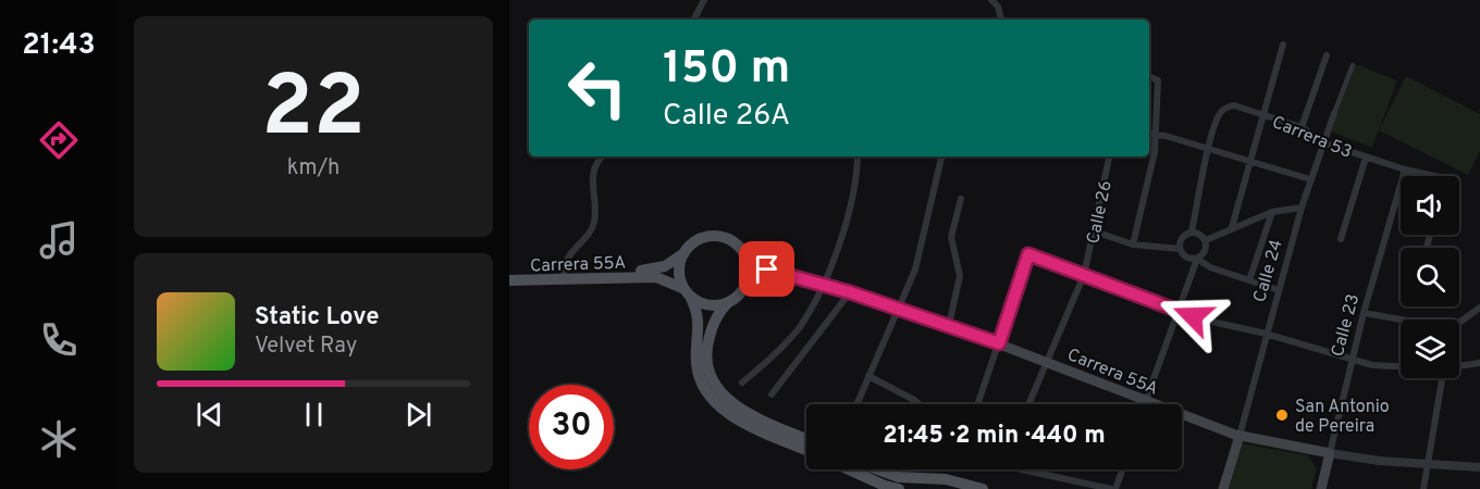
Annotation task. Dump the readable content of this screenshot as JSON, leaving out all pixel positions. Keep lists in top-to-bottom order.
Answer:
{
  "streets": {
    "main road": ["Carrera 55A", "Calle 24", "Calle 23"],
    "street": ["Carrera 53", "Calle 26"]
  },
  "crossings": [
    ["Carrera 53", "Calle 24"],
    ["Carrera 53", "Calle 23"],
    ["Calle 26", "Carrera 55A"],
    ["Carrera 55A", "Calle 24"],
    ["Carrera 55A", "Calle 23"]
  ],
  "places": ["San Antonio de Pereira"],
  "page": {
    "tabs": "21:43",
    "tile": ["22", "km/h"],
    "turn": ["150 m", "Calle 26A"],
    "song": ["Static Love", "Velvet Ray"],
    "limit": "30",
    "trip": "21:45 · 2 min · 440 m"
  }
}
